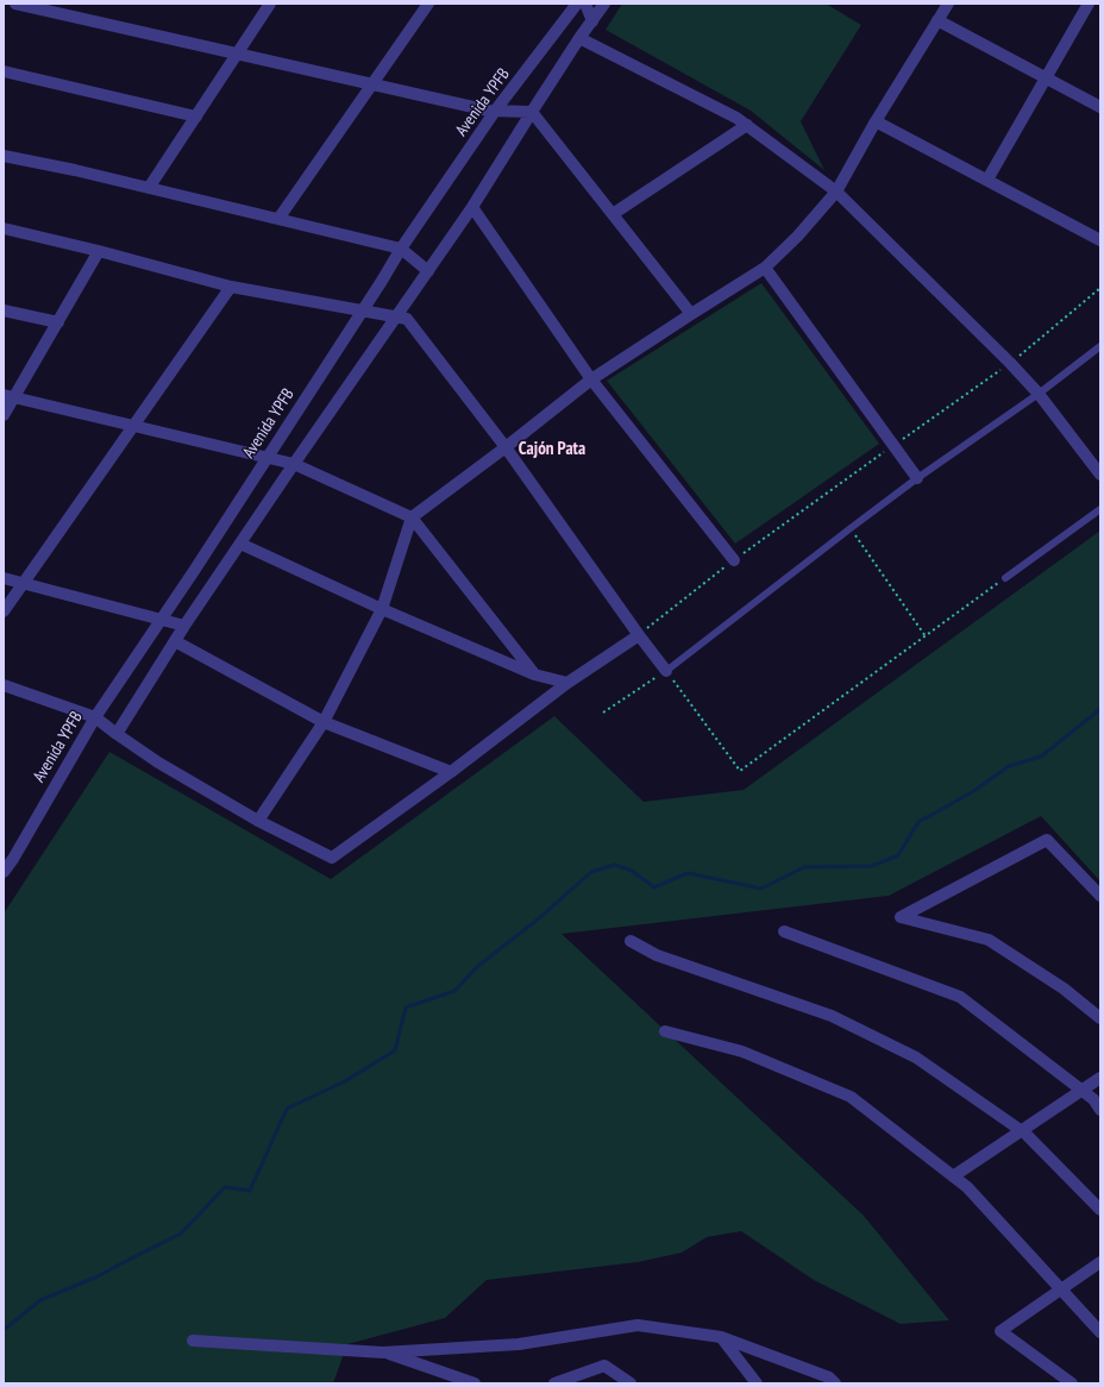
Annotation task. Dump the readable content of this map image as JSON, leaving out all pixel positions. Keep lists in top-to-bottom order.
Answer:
{
  "streets": {
    "street": ["Avenida YPFB"]
  },
  "districts": ["Cajón Pata"]
}
